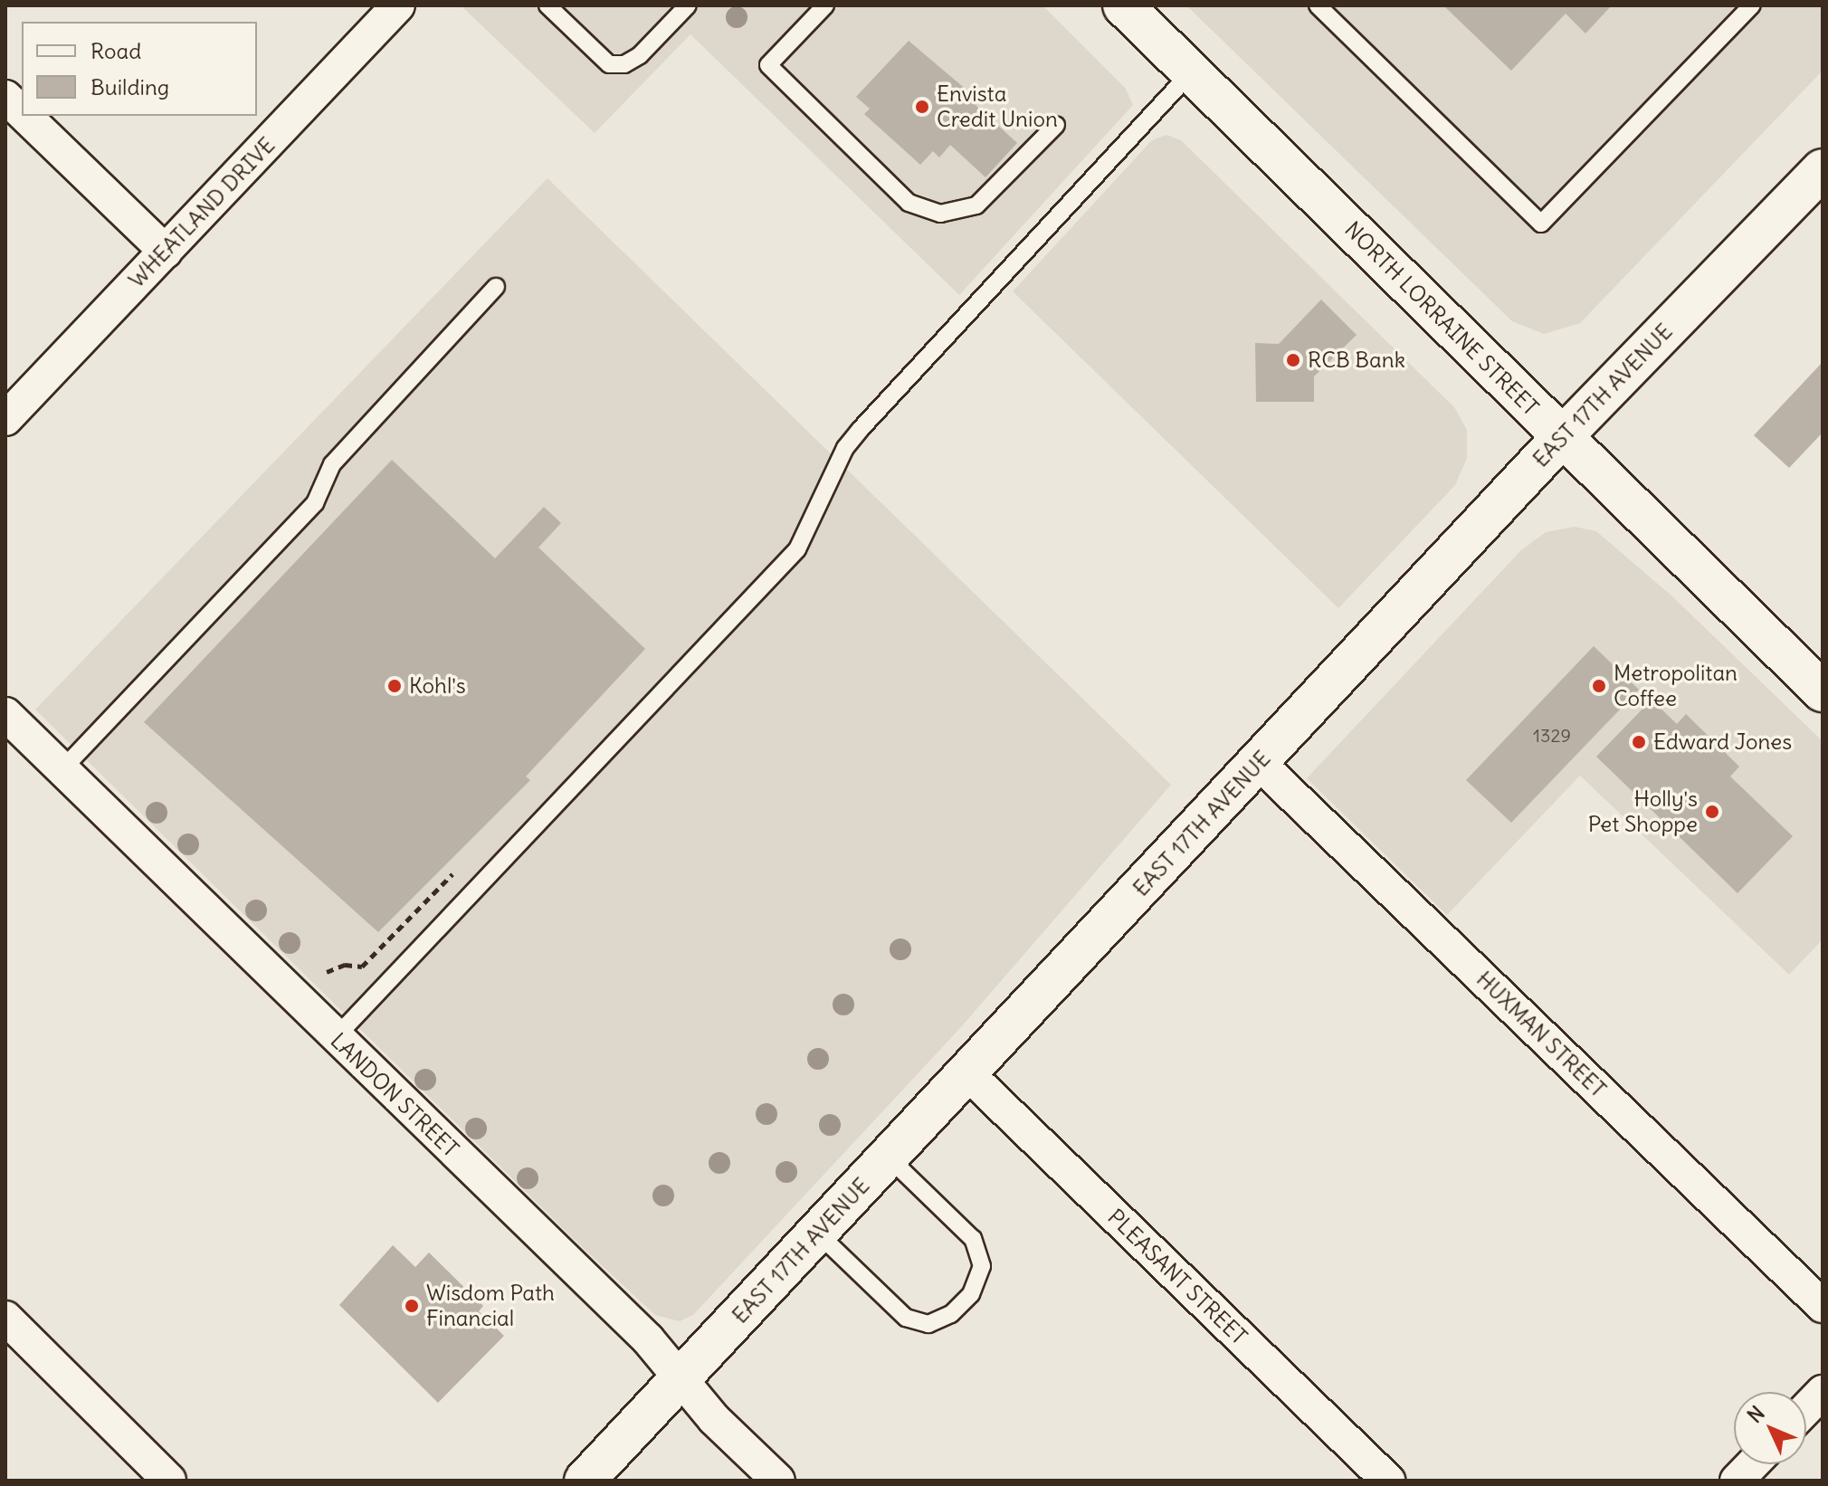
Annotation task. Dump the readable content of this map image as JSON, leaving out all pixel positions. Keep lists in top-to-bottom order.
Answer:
{
  "streets": {
    "street": [
      "WHEATLAND DRIVE",
      "NORTH LORRAINE STREET",
      "EAST 17TH AVENUE",
      "HUXMAN STREET",
      "LANDON STREET",
      "PLEASANT STREET"
    ]
  },
  "crossings": [
    ["NORTH LORRAINE STREET", "EAST 17TH AVENUE"],
    ["EAST 17TH AVENUE", "HUXMAN STREET"],
    ["EAST 17TH AVENUE", "LANDON STREET"],
    ["EAST 17TH AVENUE", "PLEASANT STREET"]
  ],
  "places": [
    "Envista Credit Union",
    "RCB Bank",
    "Kohl's",
    "Metropolitan Coffee",
    "Edward Jones",
    "Holly's Pet Shoppe",
    "Wisdom Path Financial"
  ],
  "house_numbers": ["1329"],
  "legend": ["Road", "Building"],
  "north": "top left"
}
